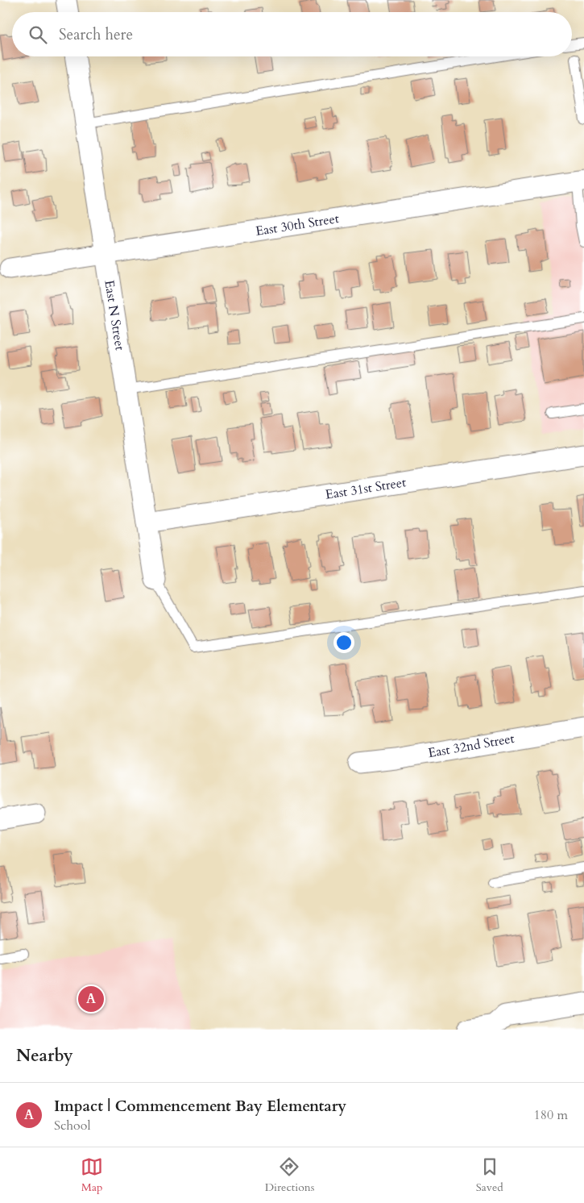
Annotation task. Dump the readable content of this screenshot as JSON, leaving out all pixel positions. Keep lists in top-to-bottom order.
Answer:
{
  "streets": {
    "street": [
      "East 30th Street",
      "East N Street",
      "East 31st Street",
      "East 32nd Street"
    ]
  },
  "crossings": [
    ["East 30th Street", "East N Street"],
    ["East N Street", "East 31st Street"]
  ],
  "page": {
    "search": "Search here",
    "pins": "A",
    "heading": "Nearby",
    "list": [
      {
        "mark": "A",
        "name": "Impact | Commencement Bay Elementary",
        "note": "School",
        "value": "180 m"
      }
    ],
    "nav": ["Map", "Directions", "Saved"]
  }
}
